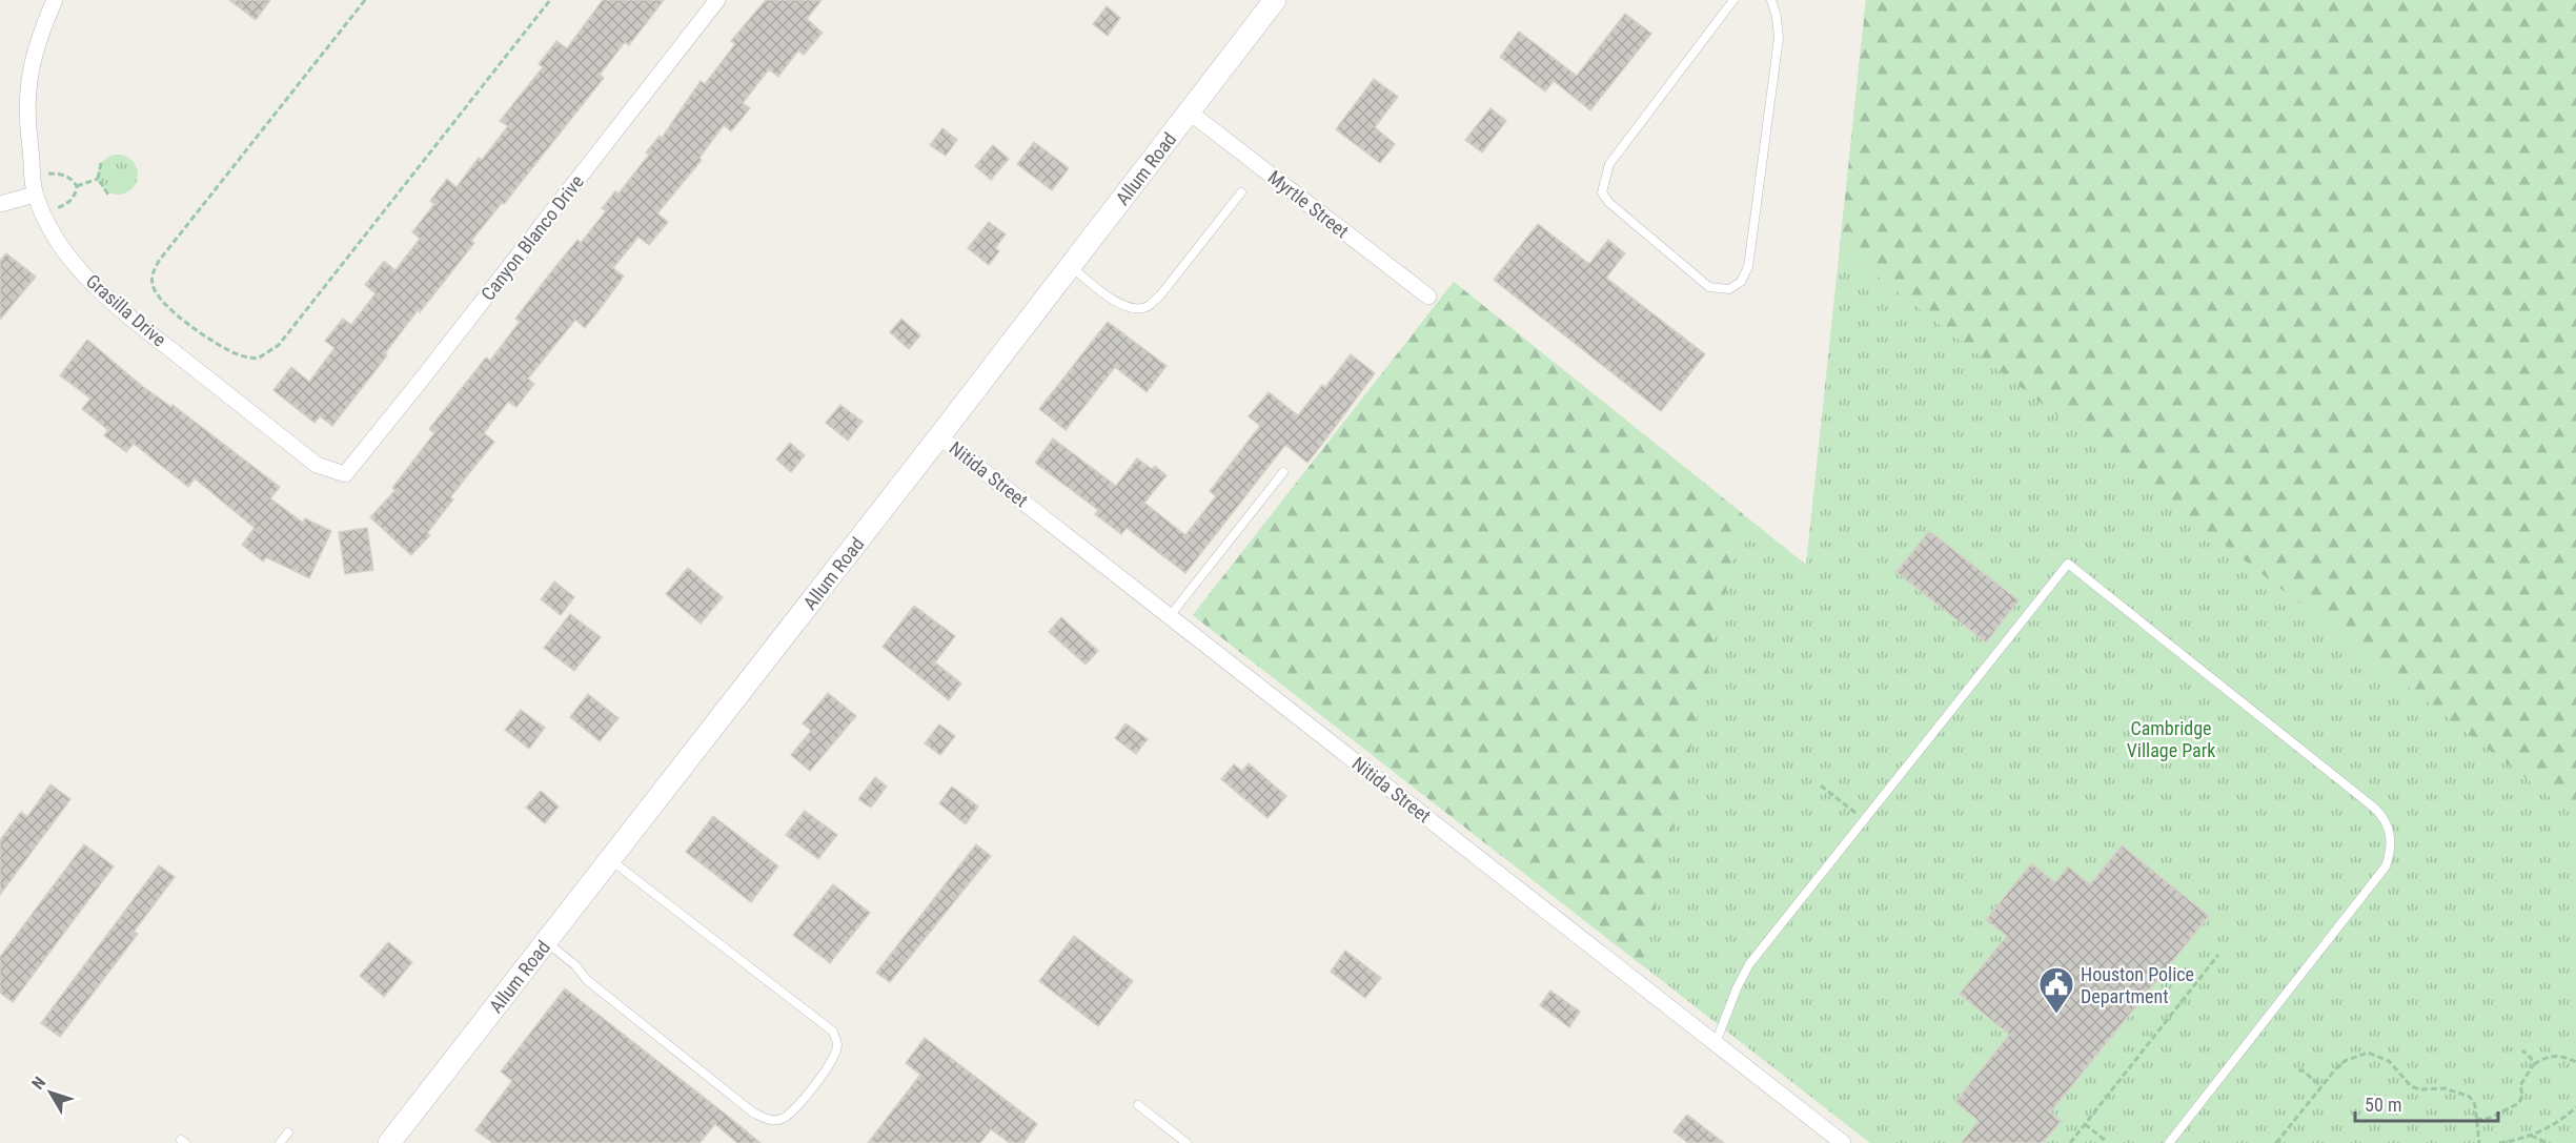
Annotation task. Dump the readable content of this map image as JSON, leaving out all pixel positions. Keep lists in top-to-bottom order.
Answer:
{
  "streets": {
    "street": [
      "Allum Road",
      "Myrtle Street",
      "Canyon Blanco Drive",
      "Grasilla Drive",
      "Nitida Street"
    ]
  },
  "crossings": [
    ["Allum Road", "Myrtle Street"],
    ["Allum Road", "Nitida Street"],
    ["Canyon Blanco Drive", "Grasilla Drive"]
  ],
  "parks": ["Cambridge Village Park"],
  "places": {
    "public building": ["Houston Police Department"]
  },
  "scale_bar": "50 m",
  "north": "top left"
}
